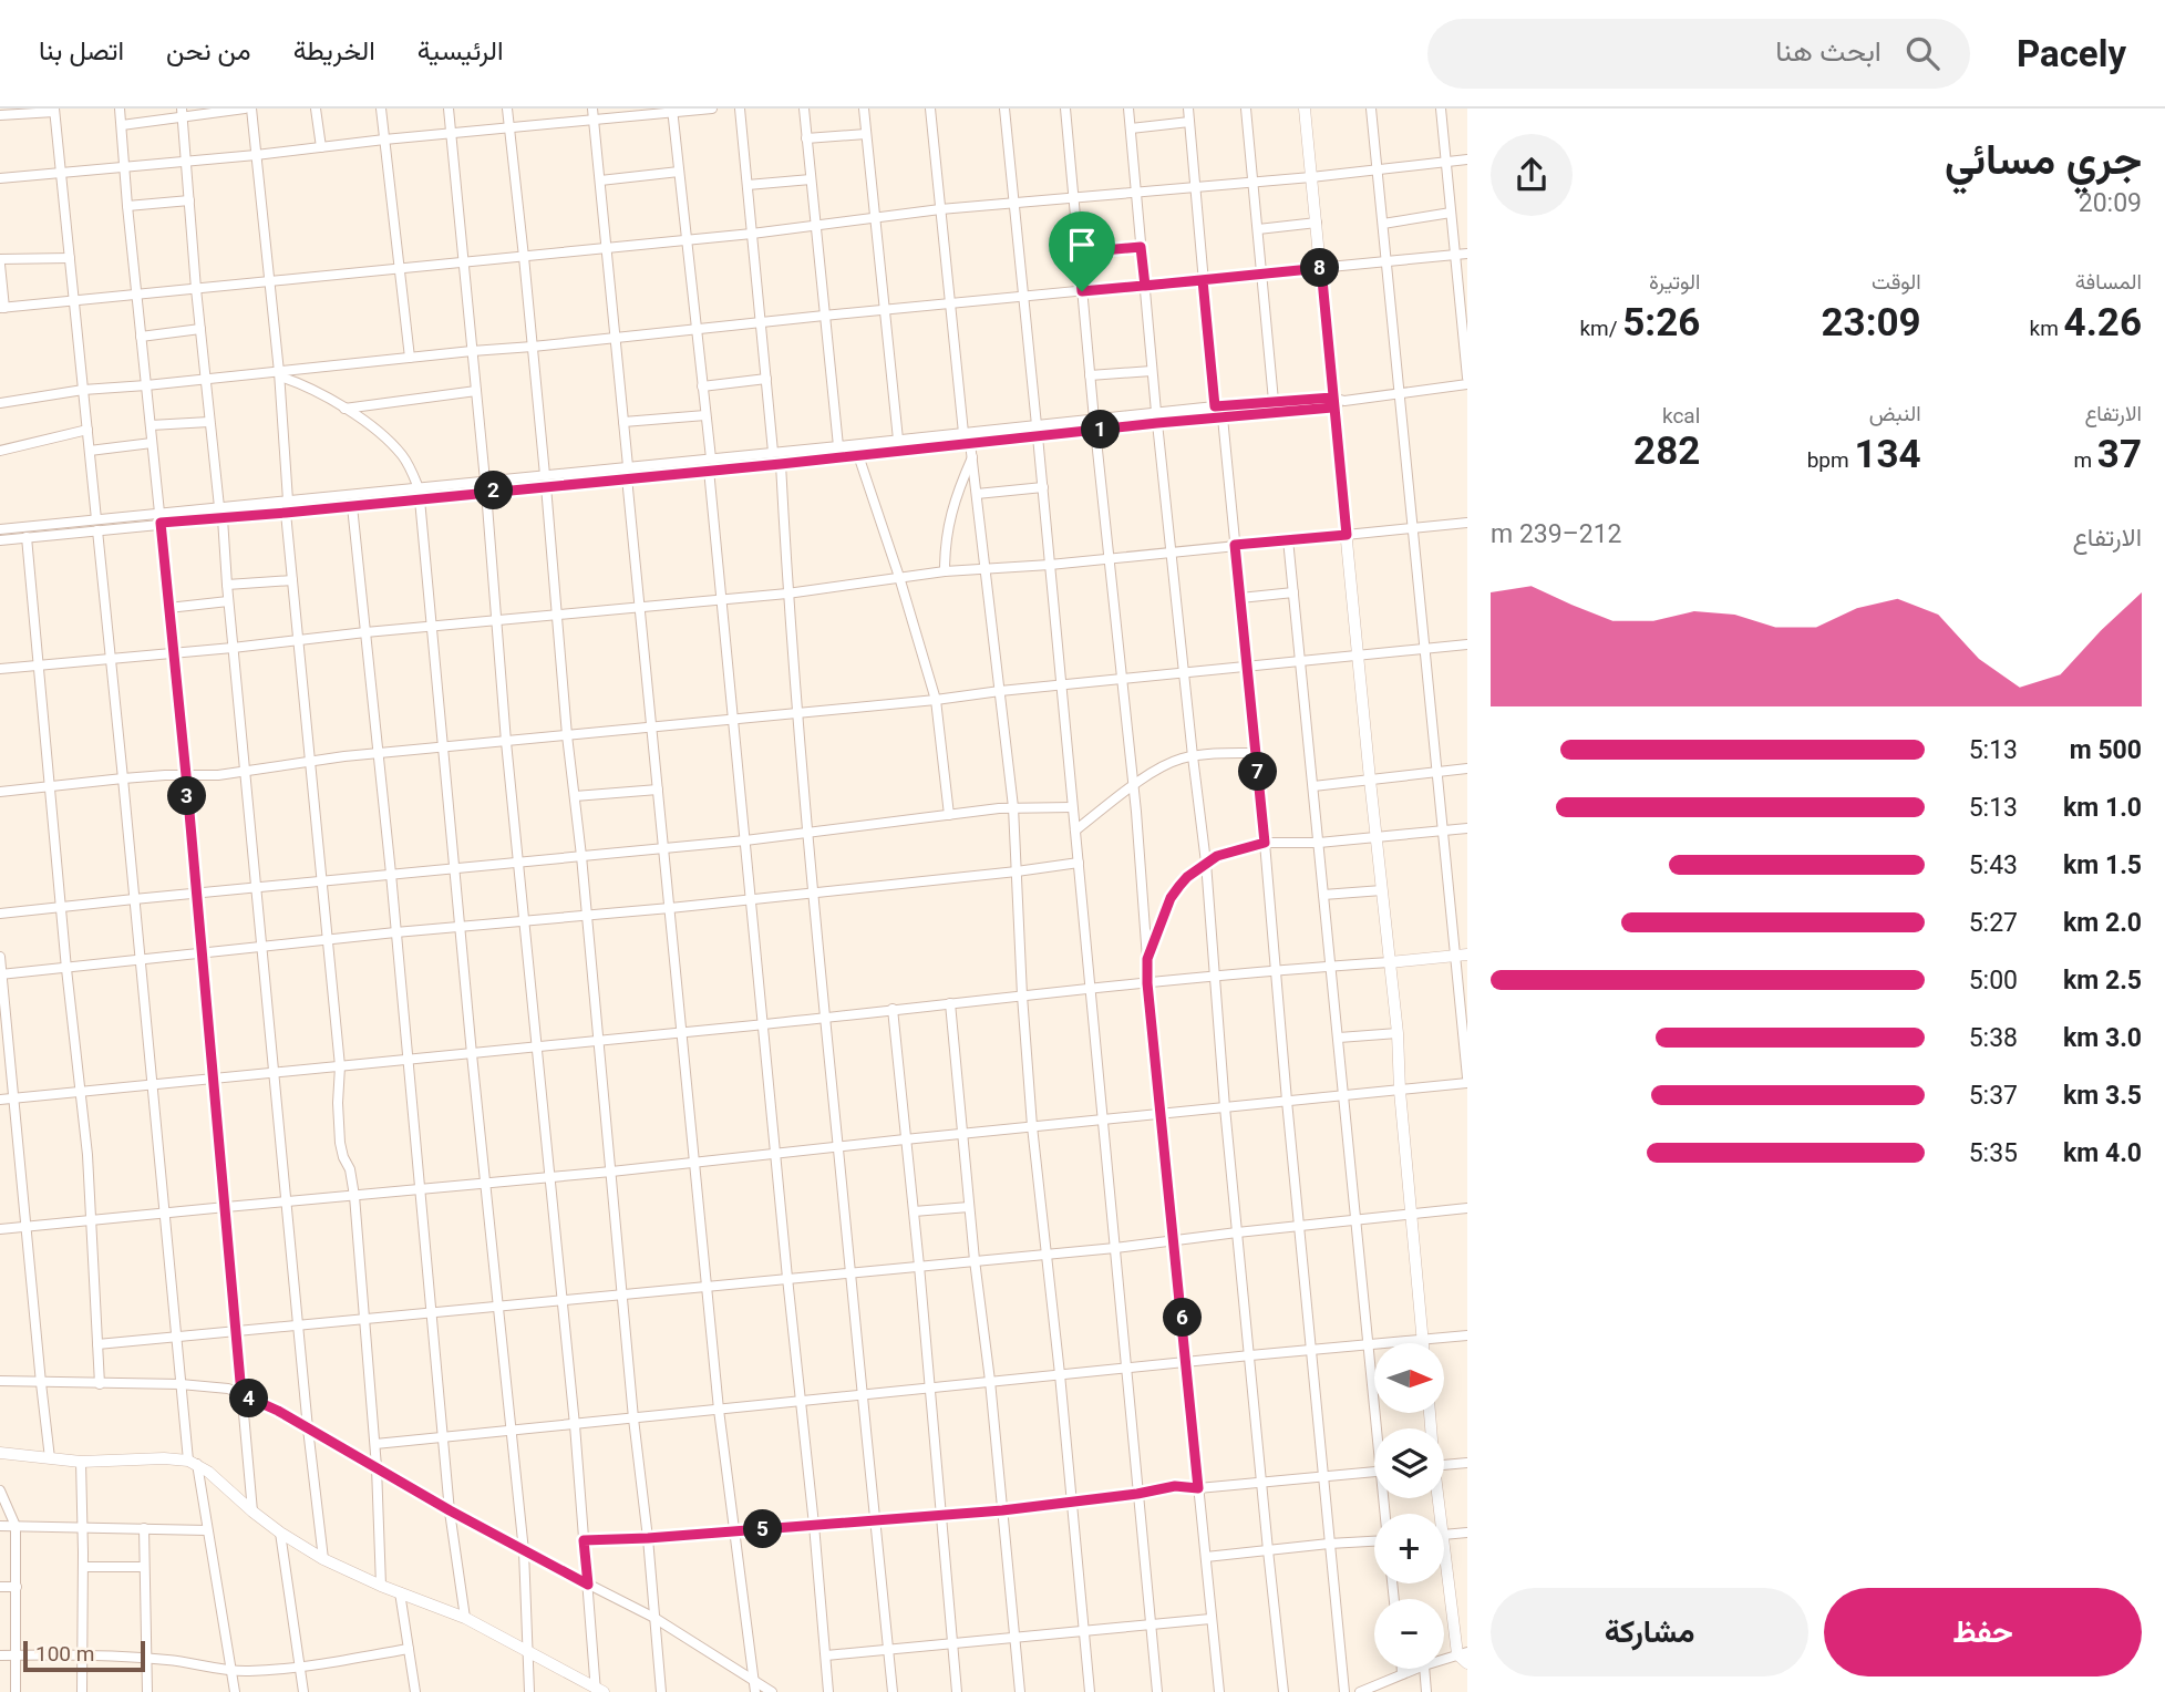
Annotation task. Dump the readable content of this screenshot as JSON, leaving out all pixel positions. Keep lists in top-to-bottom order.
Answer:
{
  "scale_bar": "100 m",
  "north": "right",
  "page": {
    "header": "Pacely",
    "search": "ابحث هنا",
    "nav": [
      "الرئيسية",
      "الخريطة",
      "من نحن",
      "اتصل بنا"
    ],
    "heading": ["جري مسائي", "20:09"],
    "stats": [
      ["المسافة", "4.26 km"],
      ["الوقت", "23:09"],
      ["الوتيرة", "5:26 /km"],
      ["الارتفاع", "37 m"],
      ["النبض", "134 bpm"],
      ["kcal", "282"]
    ],
    "pins": [
      "8",
      "1",
      "2",
      "7",
      "3",
      "6",
      "4",
      "5"
    ],
    "chart": ["الارتفاع", "212–239 m"],
    "list": [
      {
        "name": "500 m",
        "note": "5:13"
      },
      {
        "name": "1.0 km",
        "note": "5:13"
      },
      {
        "name": "1.5 km",
        "note": "5:43"
      },
      {
        "name": "2.0 km",
        "note": "5:27"
      },
      {
        "name": "2.5 km",
        "note": "5:00"
      },
      {
        "name": "3.0 km",
        "note": "5:38"
      },
      {
        "name": "3.5 km",
        "note": "5:37"
      },
      {
        "name": "4.0 km",
        "note": "5:35"
      }
    ],
    "map_buttons": ["+", "−"],
    "buttons": ["حفظ", "مشاركة"],
    "scale": "100 m"
  }
}
